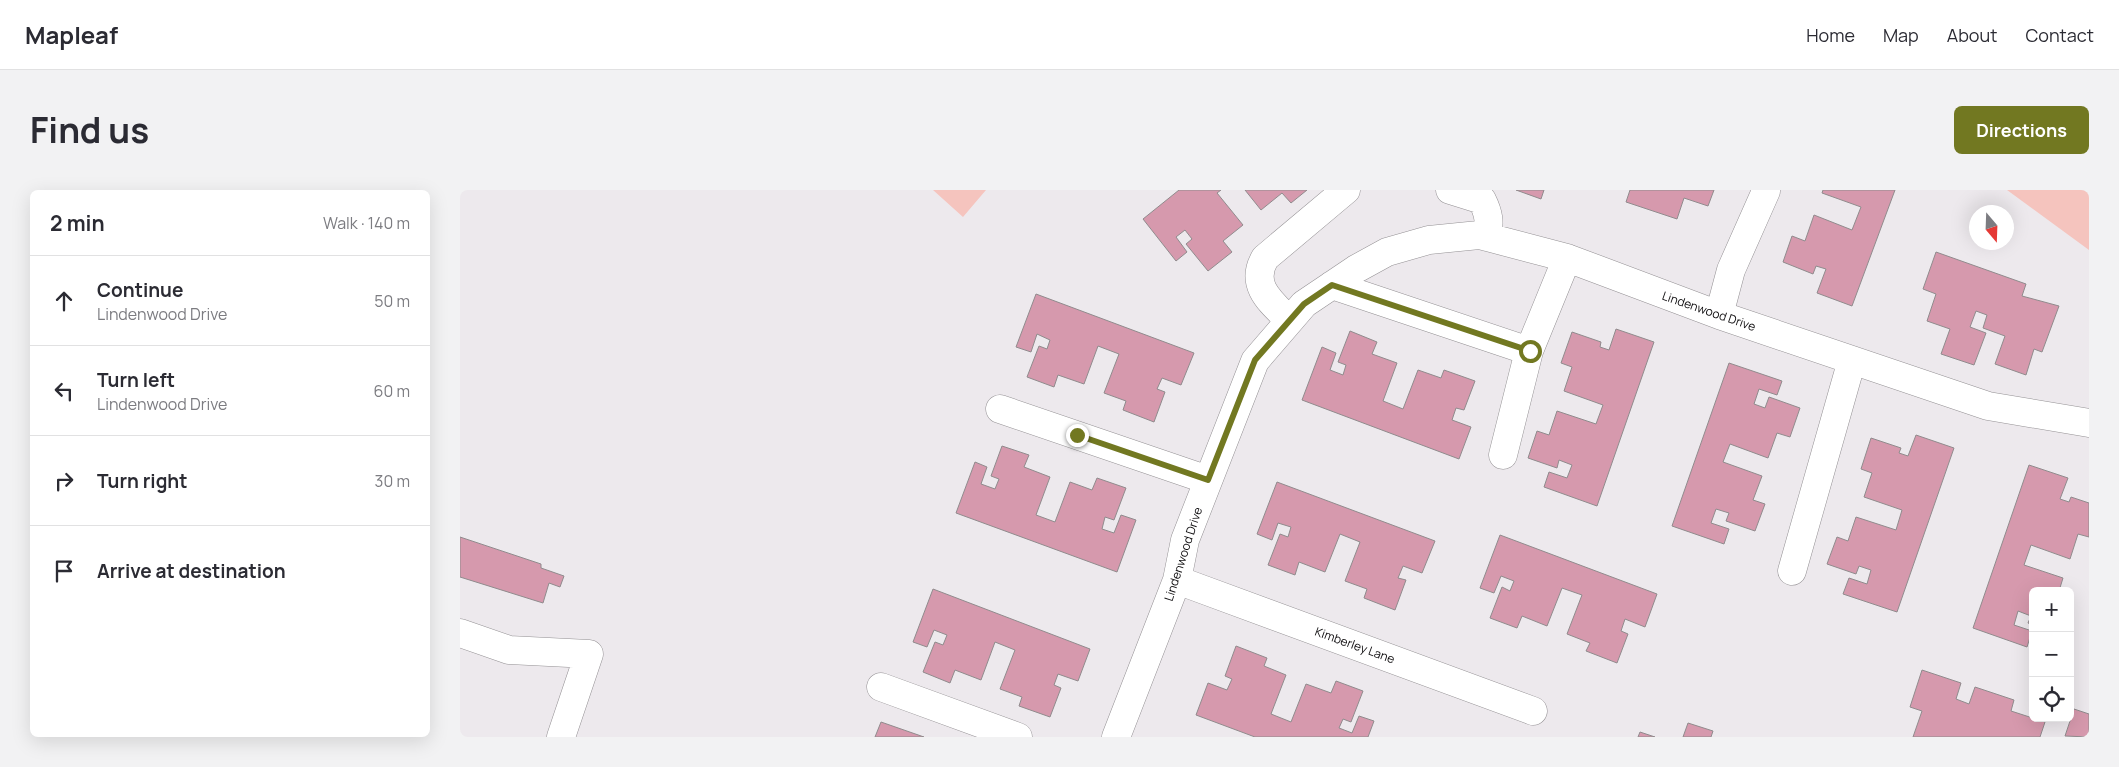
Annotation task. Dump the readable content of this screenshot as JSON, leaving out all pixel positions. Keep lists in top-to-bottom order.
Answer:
{
  "streets": {
    "street": ["Lindenwood Drive", "Kimberley Lane"]
  },
  "crossings": [
    ["Lindenwood Drive", "Kimberley Lane"]
  ],
  "north": "bottom",
  "page": {
    "header": "Mapleaf",
    "nav": [
      "Home",
      "Map",
      "About",
      "Contact"
    ],
    "title": "Find us",
    "buttons": "Directions",
    "heading": ["2 min", "Walk · 140 m"],
    "list": [
      ["Continue", "Lindenwood Drive", "50 m"],
      ["Turn left", "Lindenwood Drive", "60 m"],
      ["Turn right", "30 m"],
      "Arrive at destination"
    ],
    "map_buttons": ["+", "−"]
  }
}
